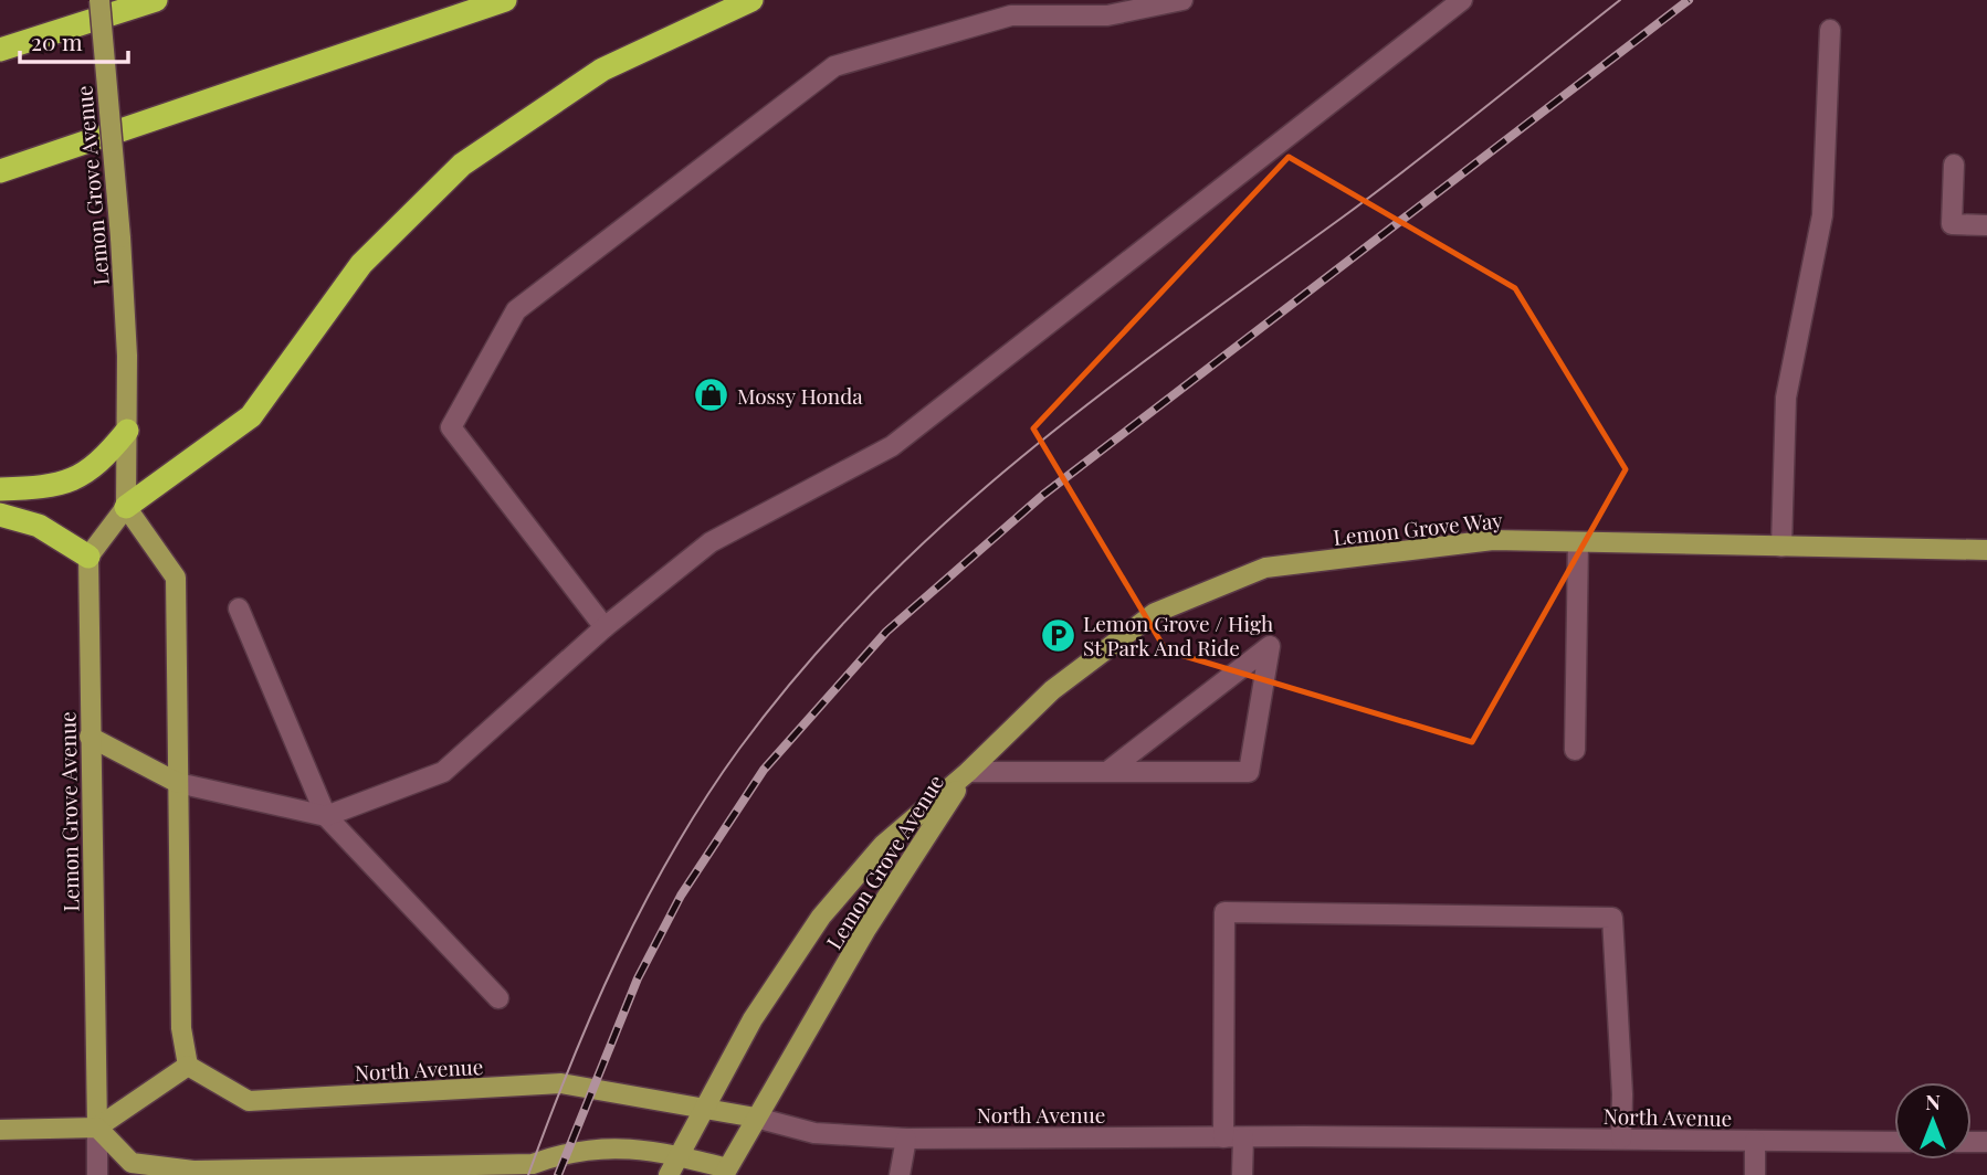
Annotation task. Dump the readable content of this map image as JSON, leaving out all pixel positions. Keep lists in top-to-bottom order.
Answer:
{
  "streets": {
    "main road": ["Lemon Grove Avenue", "Lemon Grove Way", "North Avenue"]
  },
  "crossings": [
    ["Lemon Grove Avenue", "Lemon Grove Way"],
    ["Lemon Grove Avenue", "North Avenue"]
  ],
  "places": {
    "shop": ["Mossy Honda"],
    "parking": ["Lemon Grove / High St Park And Ride"]
  },
  "scale_bar": "20 m",
  "north": "top"
}
